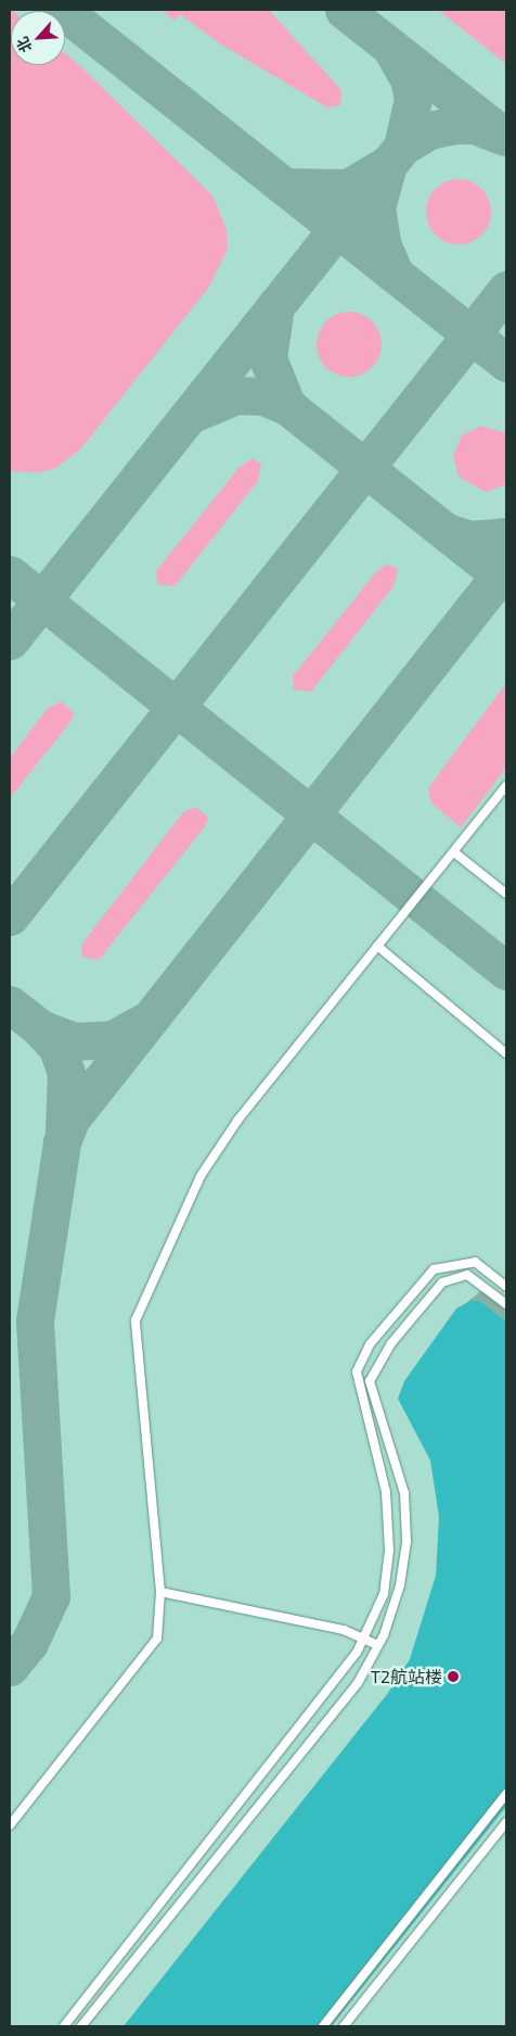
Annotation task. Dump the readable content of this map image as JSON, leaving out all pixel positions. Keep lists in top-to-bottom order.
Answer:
{
  "places": ["T2航站楼"],
  "north": "bottom left"
}
